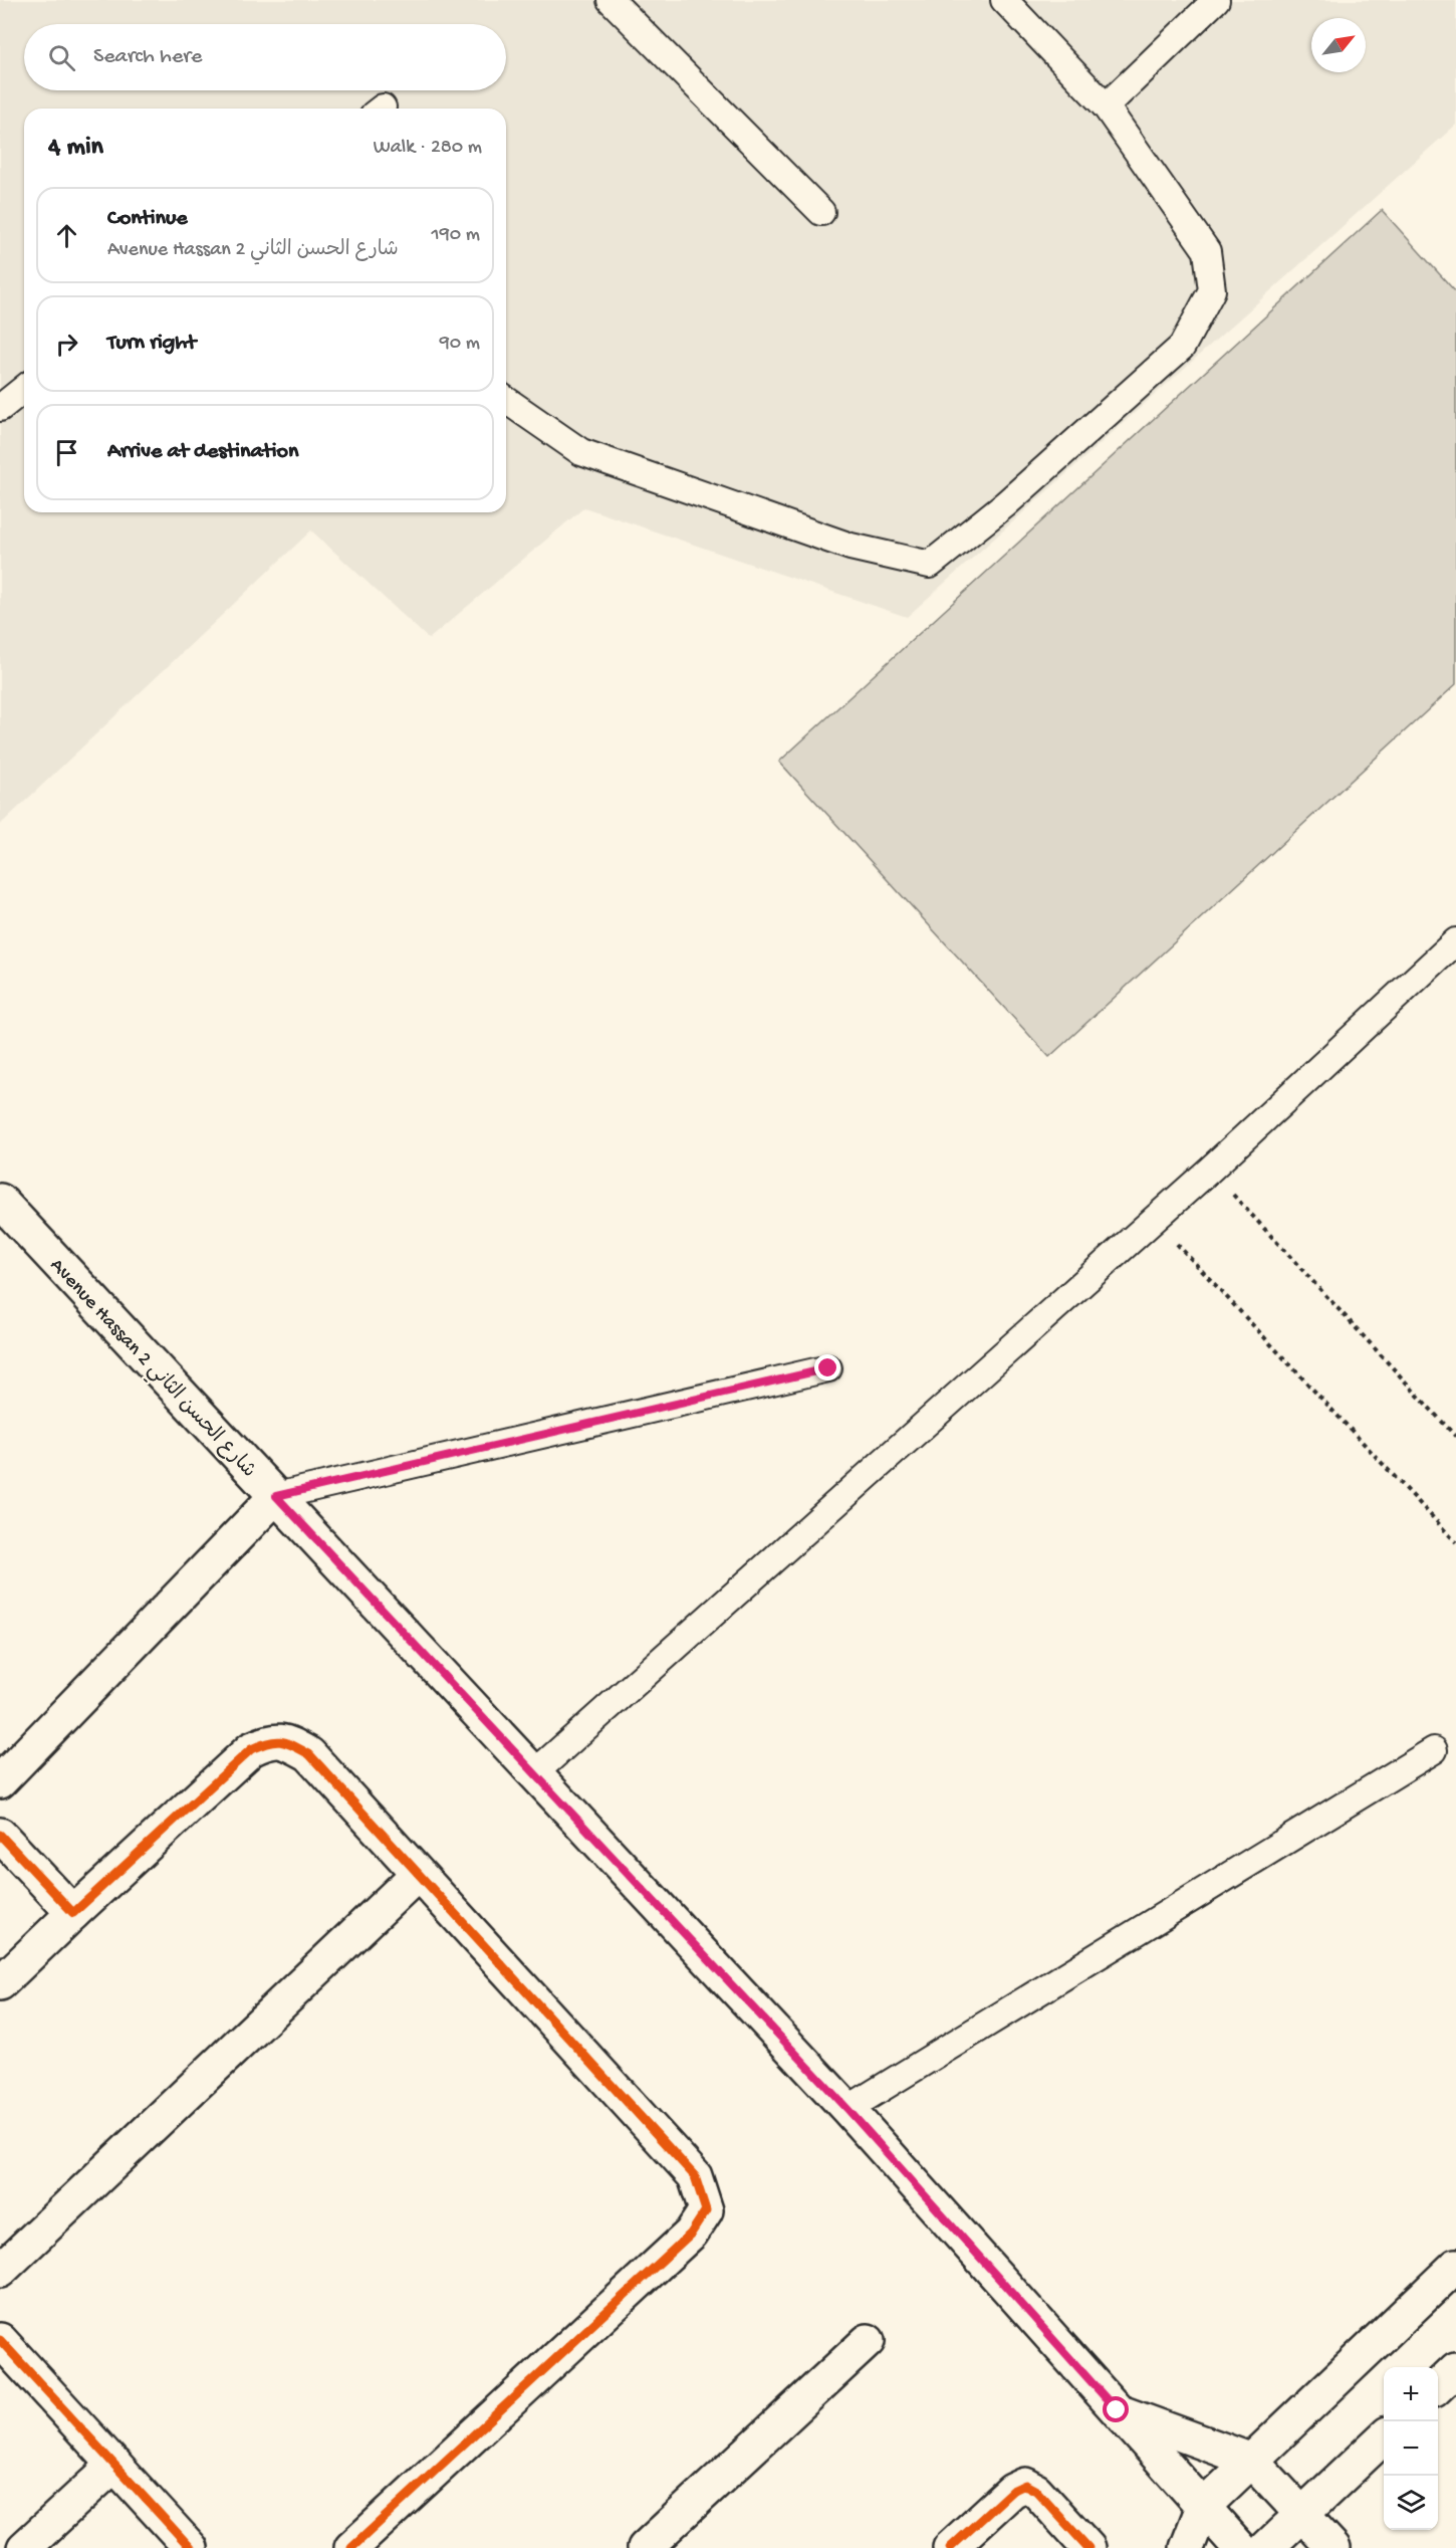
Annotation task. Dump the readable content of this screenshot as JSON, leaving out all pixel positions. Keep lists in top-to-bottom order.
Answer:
{
  "streets": {
    "street": ["Avenue Hassan 2 شارع الحسن الثاني"]
  },
  "north": "top right",
  "page": {
    "search": "Search here",
    "heading": ["4 min", "Walk · 280 m"],
    "list": [
      ["Continue", "Avenue Hassan 2 شارع الحسن الثاني", "190 m"],
      ["Turn right", "90 m"],
      "Arrive at destination"
    ],
    "map_buttons": ["+", "−"]
  }
}
